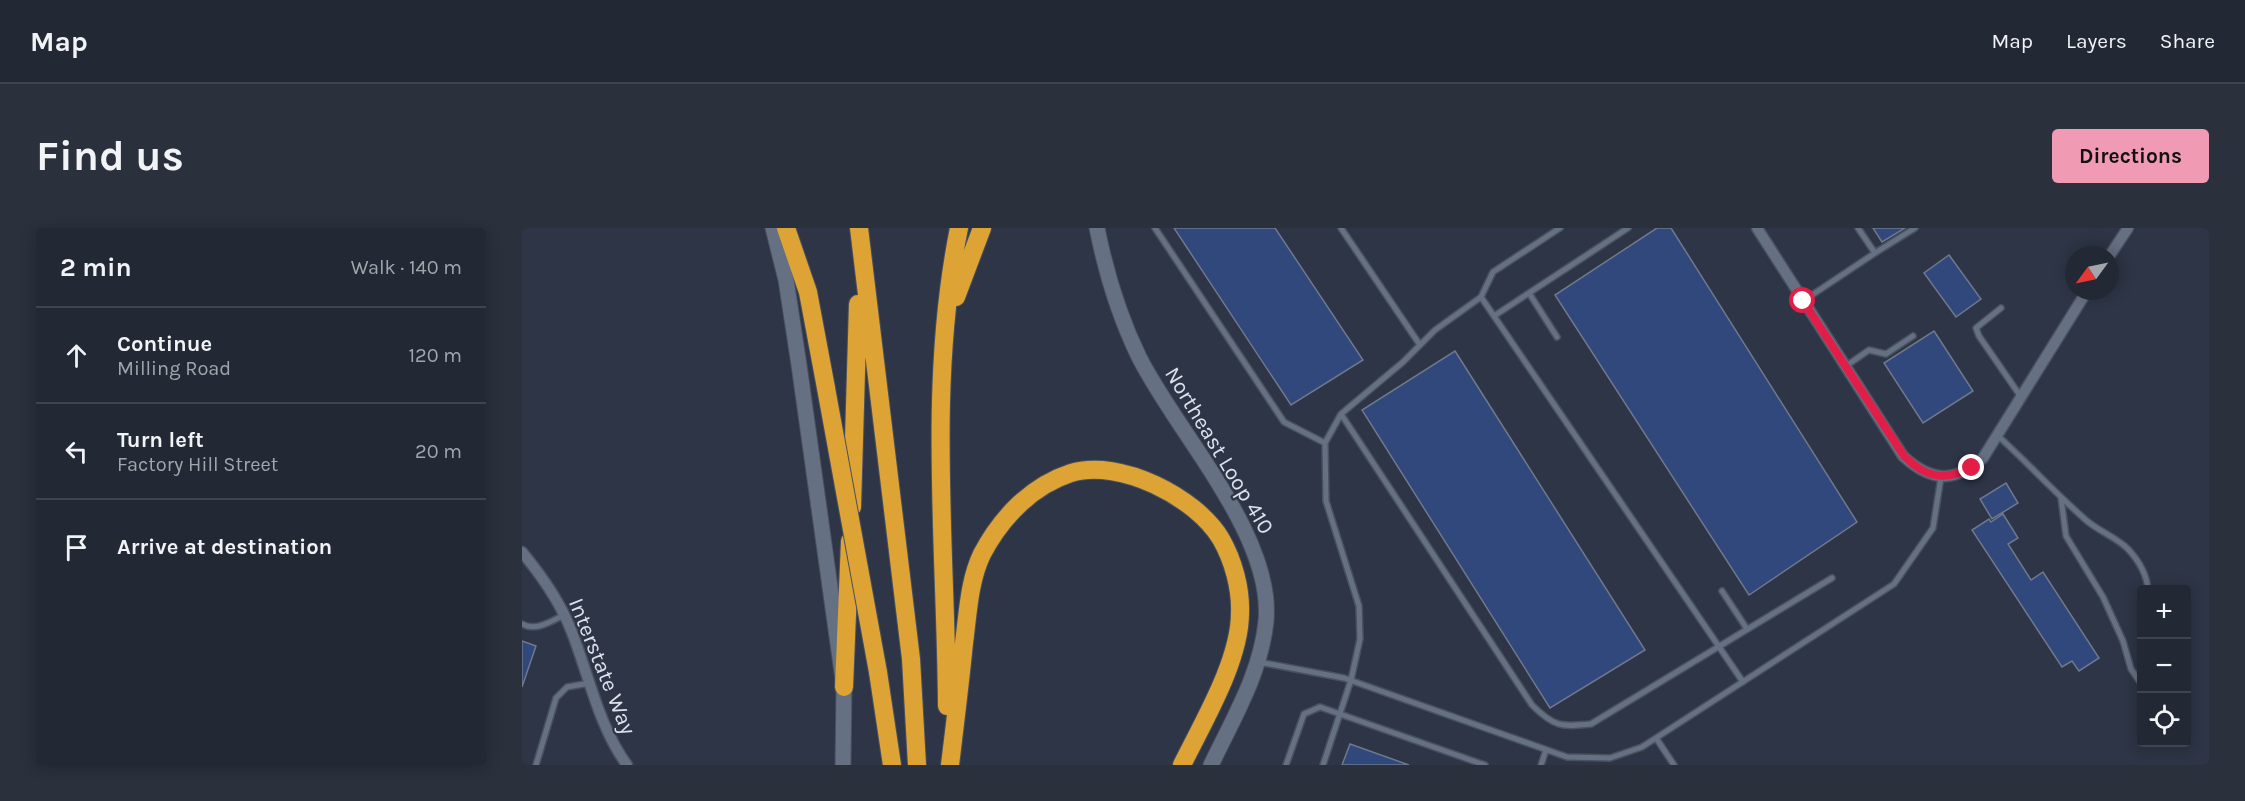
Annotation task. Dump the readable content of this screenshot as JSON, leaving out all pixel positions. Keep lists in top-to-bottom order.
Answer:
{
  "streets": {
    "main road": ["Northeast Loop 410"],
    "street": ["Interstate Way"]
  },
  "north": "bottom left",
  "page": {
    "header": "Map",
    "nav": ["Map", "Layers", "Share"],
    "buttons": "Directions",
    "title": "Find us",
    "heading": ["2 min", "Walk · 140 m"],
    "list": [
      ["Continue", "Milling Road", "120 m"],
      ["Turn left", "Factory Hill Street", "20 m"],
      "Arrive at destination"
    ],
    "map_buttons": ["+", "−"]
  }
}
